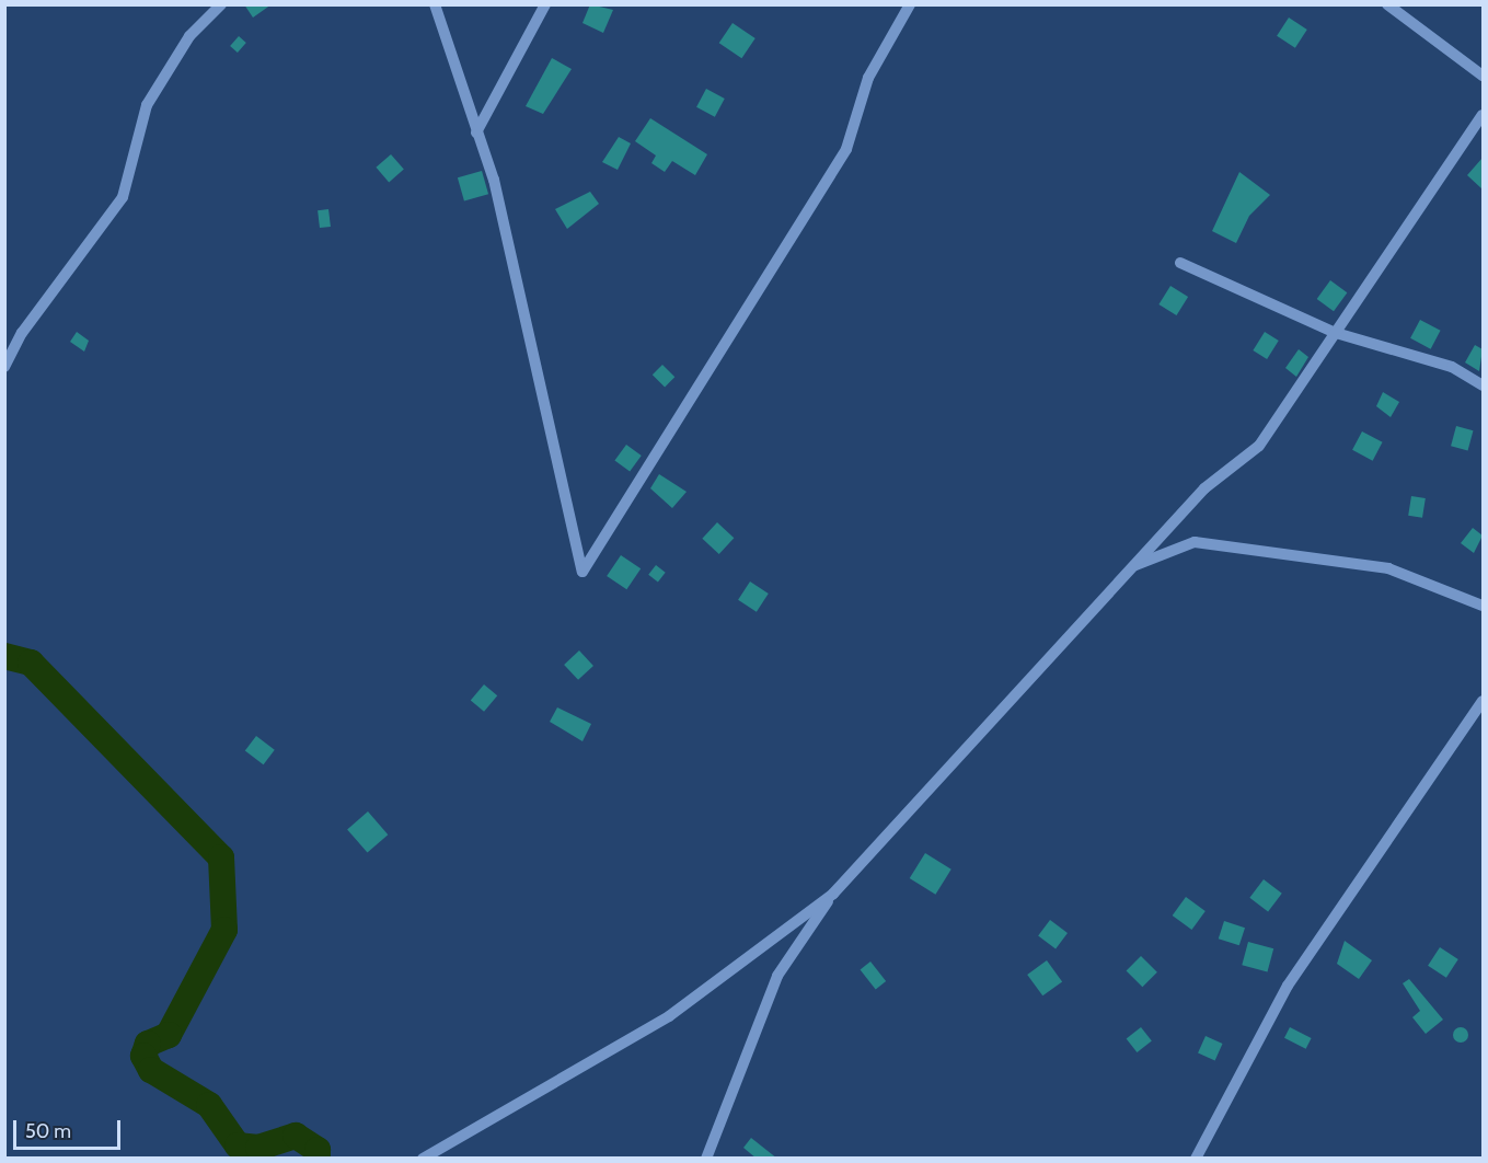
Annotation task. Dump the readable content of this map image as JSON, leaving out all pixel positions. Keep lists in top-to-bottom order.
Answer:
{
  "scale_bar": "50 m"
}
